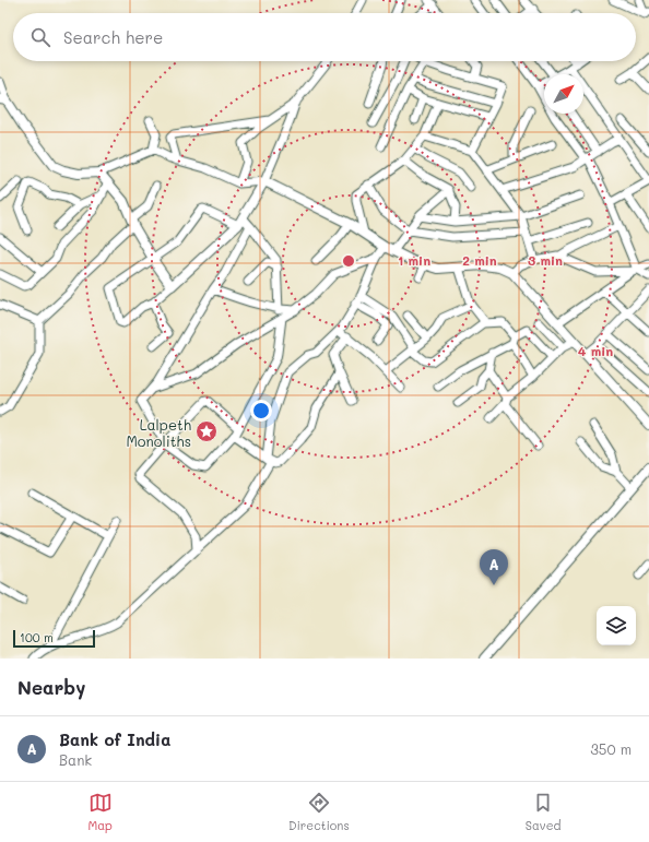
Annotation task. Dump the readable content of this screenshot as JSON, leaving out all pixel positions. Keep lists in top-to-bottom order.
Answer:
{
  "places": {
    "place": ["Lalpeth Monoliths"]
  },
  "scale_bar": "100 m",
  "north": "top right",
  "page": {
    "search": "Search here",
    "pins": "A",
    "scale": "100 m",
    "heading": "Nearby",
    "list": [
      {
        "mark": "A",
        "name": "Bank of India",
        "note": "Bank",
        "value": "350 m"
      }
    ],
    "nav": ["Map", "Directions", "Saved"]
  },
  "rings": [
    "1 min",
    "2 min",
    "3 min",
    "4 min"
  ]
}
